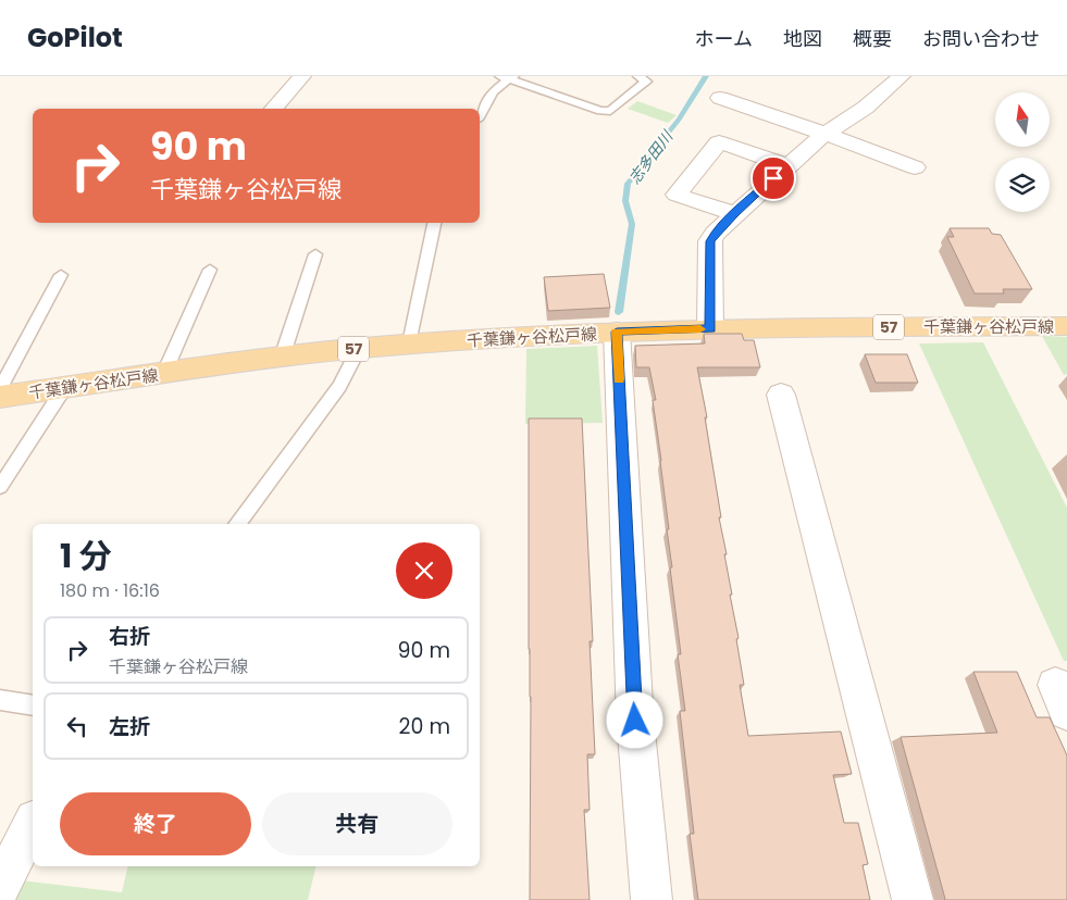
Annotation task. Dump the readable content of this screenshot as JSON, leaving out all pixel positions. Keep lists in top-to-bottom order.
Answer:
{
  "streets": {
    "main road": ["千葉鎌ヶ谷松戸線", "57"]
  },
  "water": ["志多田川"],
  "north": "top",
  "page": {
    "header": "GoPilot",
    "nav": [
      "ホーム",
      "地図",
      "概要",
      "お問い合わせ"
    ],
    "turn": ["90 m", "千葉鎌ヶ谷松戸線"],
    "heading": ["1 分", "180 m · 16:16"],
    "list": [
      {
        "name": "右折",
        "note": "千葉鎌ヶ谷松戸線",
        "value": "90 m"
      },
      {
        "name": "左折",
        "value": "20 m"
      }
    ],
    "buttons": ["終了", "共有"]
  }
}
